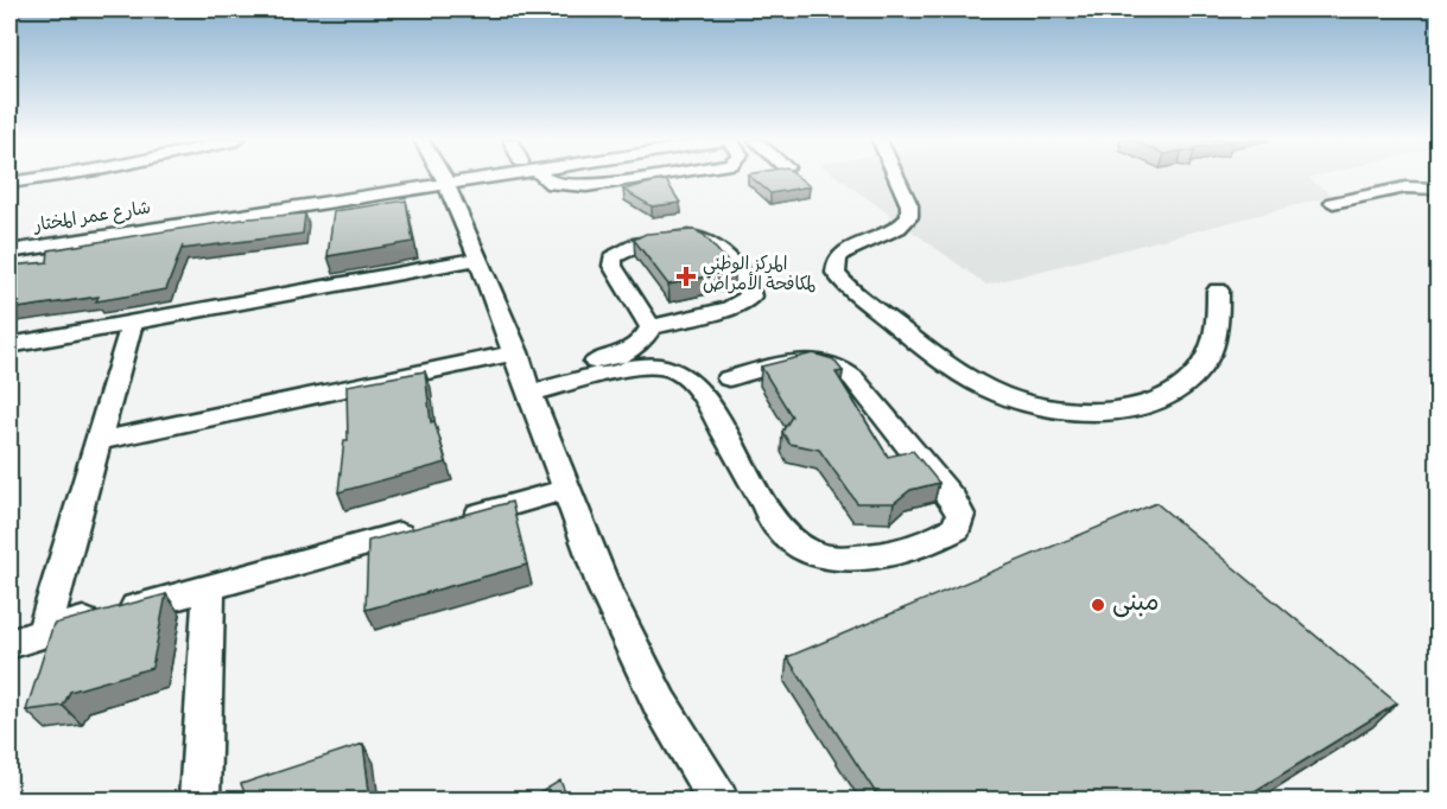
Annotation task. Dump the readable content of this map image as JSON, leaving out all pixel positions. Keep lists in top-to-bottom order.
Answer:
{
  "streets": {
    "street": ["شارع عمر المختار"]
  },
  "places": {
    "health": ["المركز الوطني لمكافحة الأمراض"],
    "other": ["مبنى"]
  }
}
